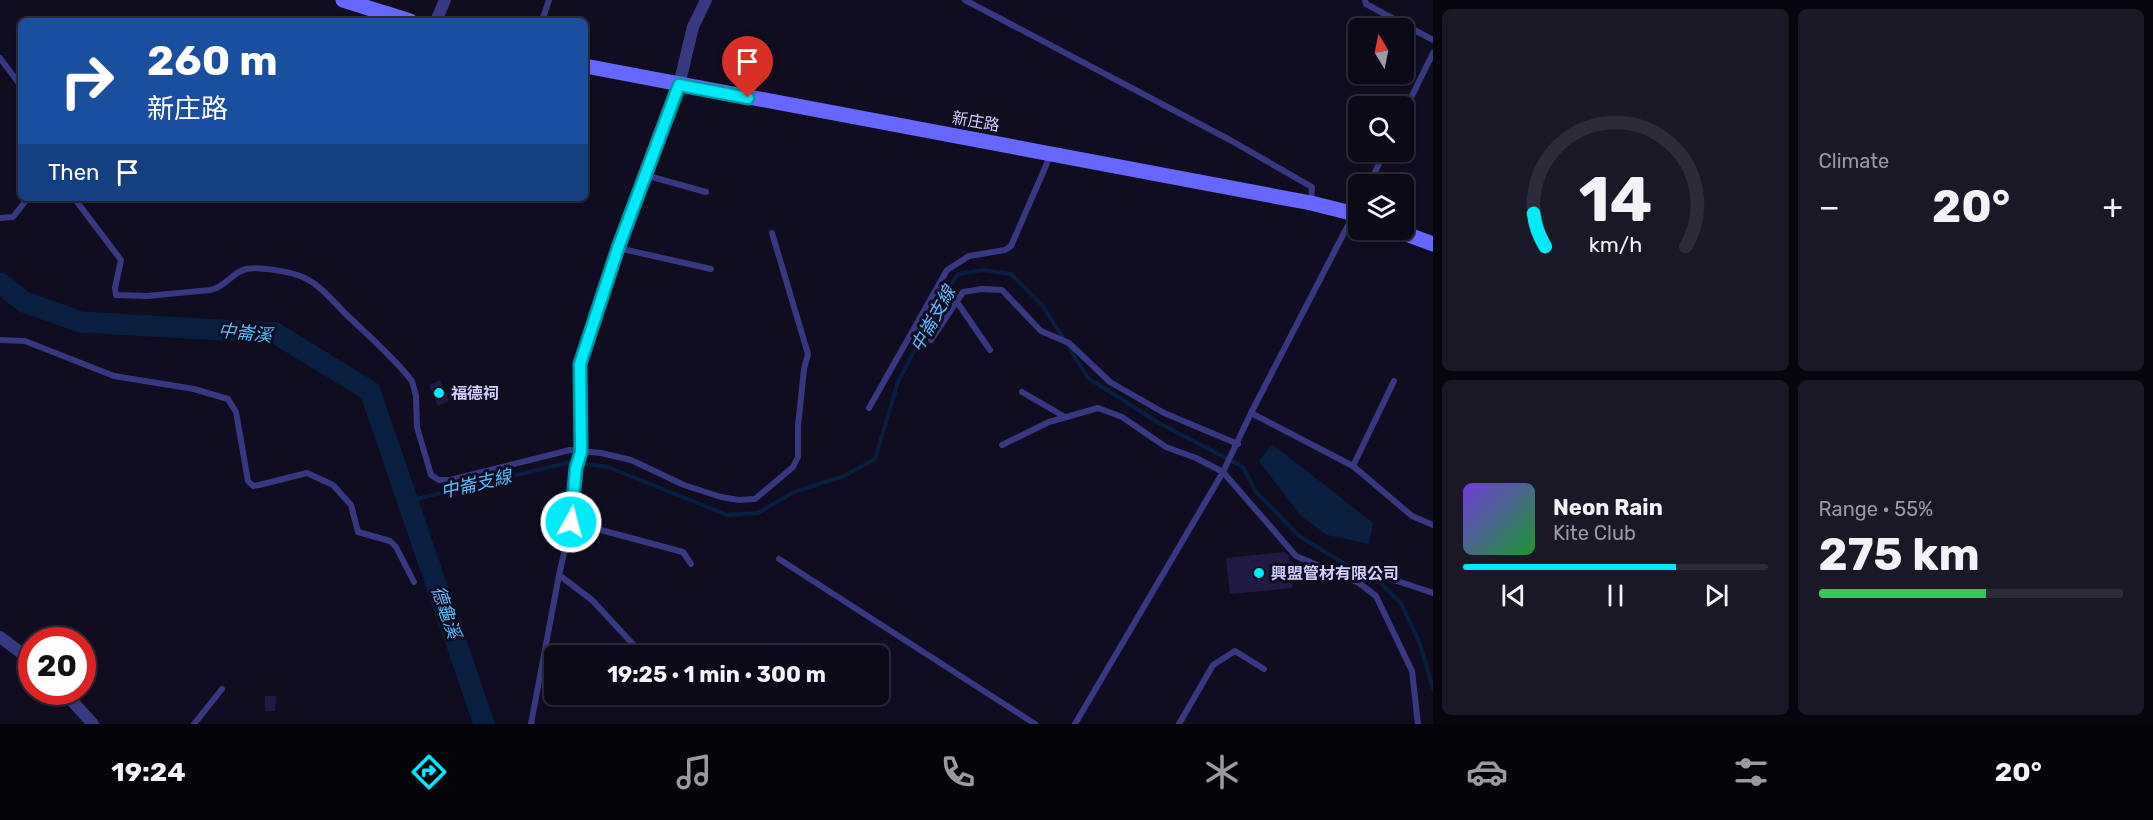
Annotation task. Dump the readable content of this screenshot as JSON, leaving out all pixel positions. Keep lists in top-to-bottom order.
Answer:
{
  "streets": {
    "street": ["新庄路"]
  },
  "water": ["中崙支線", "中崙溪", "德龜溪"],
  "places": ["福德祠", "興盟管材有限公司"],
  "north": "top",
  "page": {
    "tile": [
      "Climate",
      ["Range · 55%", "275 km"]
    ],
    "turn": ["260 m", "新庄路"],
    "then": "Then",
    "heat": ["−", "20°", "+"],
    "song": ["Neon Rain", "Kite Club"],
    "limit": "20",
    "trip": "19:25 · 1 min · 300 m",
    "tabs": ["19:24", "20°"],
    "gauge": ["14", "km/h"]
  }
}
